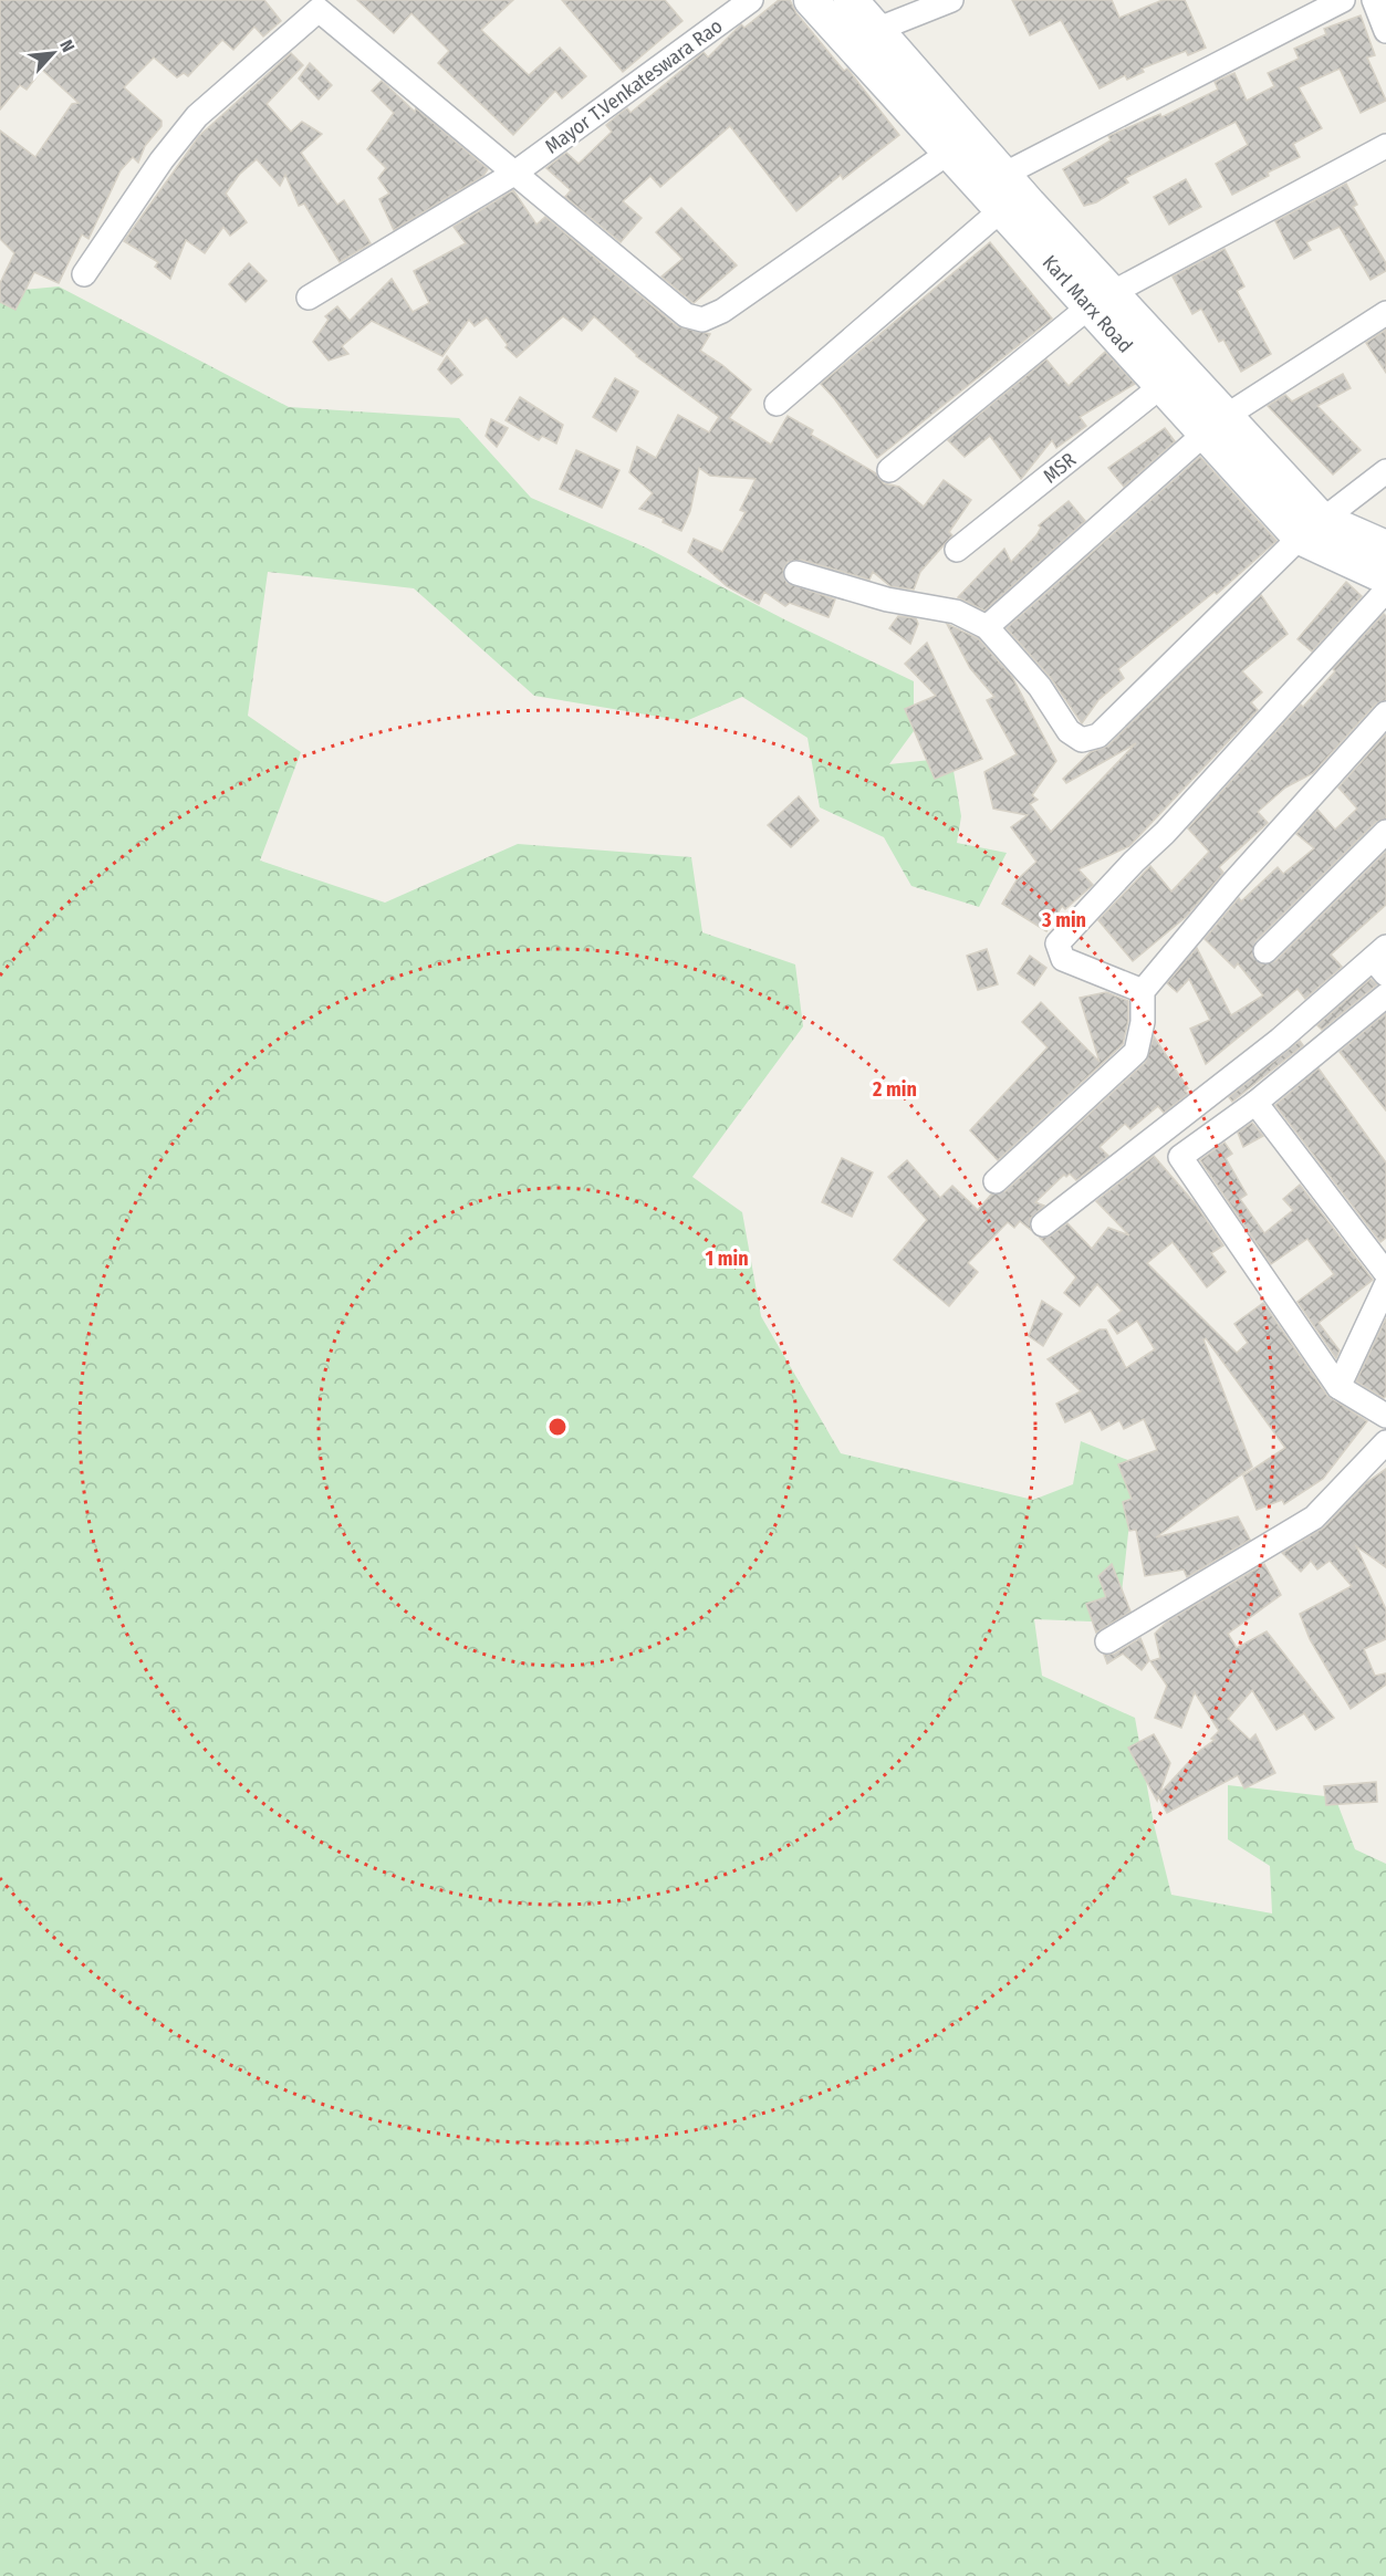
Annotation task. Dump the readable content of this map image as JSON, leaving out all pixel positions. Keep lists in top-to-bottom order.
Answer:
{
  "streets": {
    "main road": ["Karl Marx Road"],
    "street": ["Mayor T.Venkateswara Rao", "MSR"]
  },
  "crossings": [
    ["Karl Marx Road", "MSR"]
  ],
  "north": "top right",
  "rings": ["3 min", "2 min", "1 min"]
}
